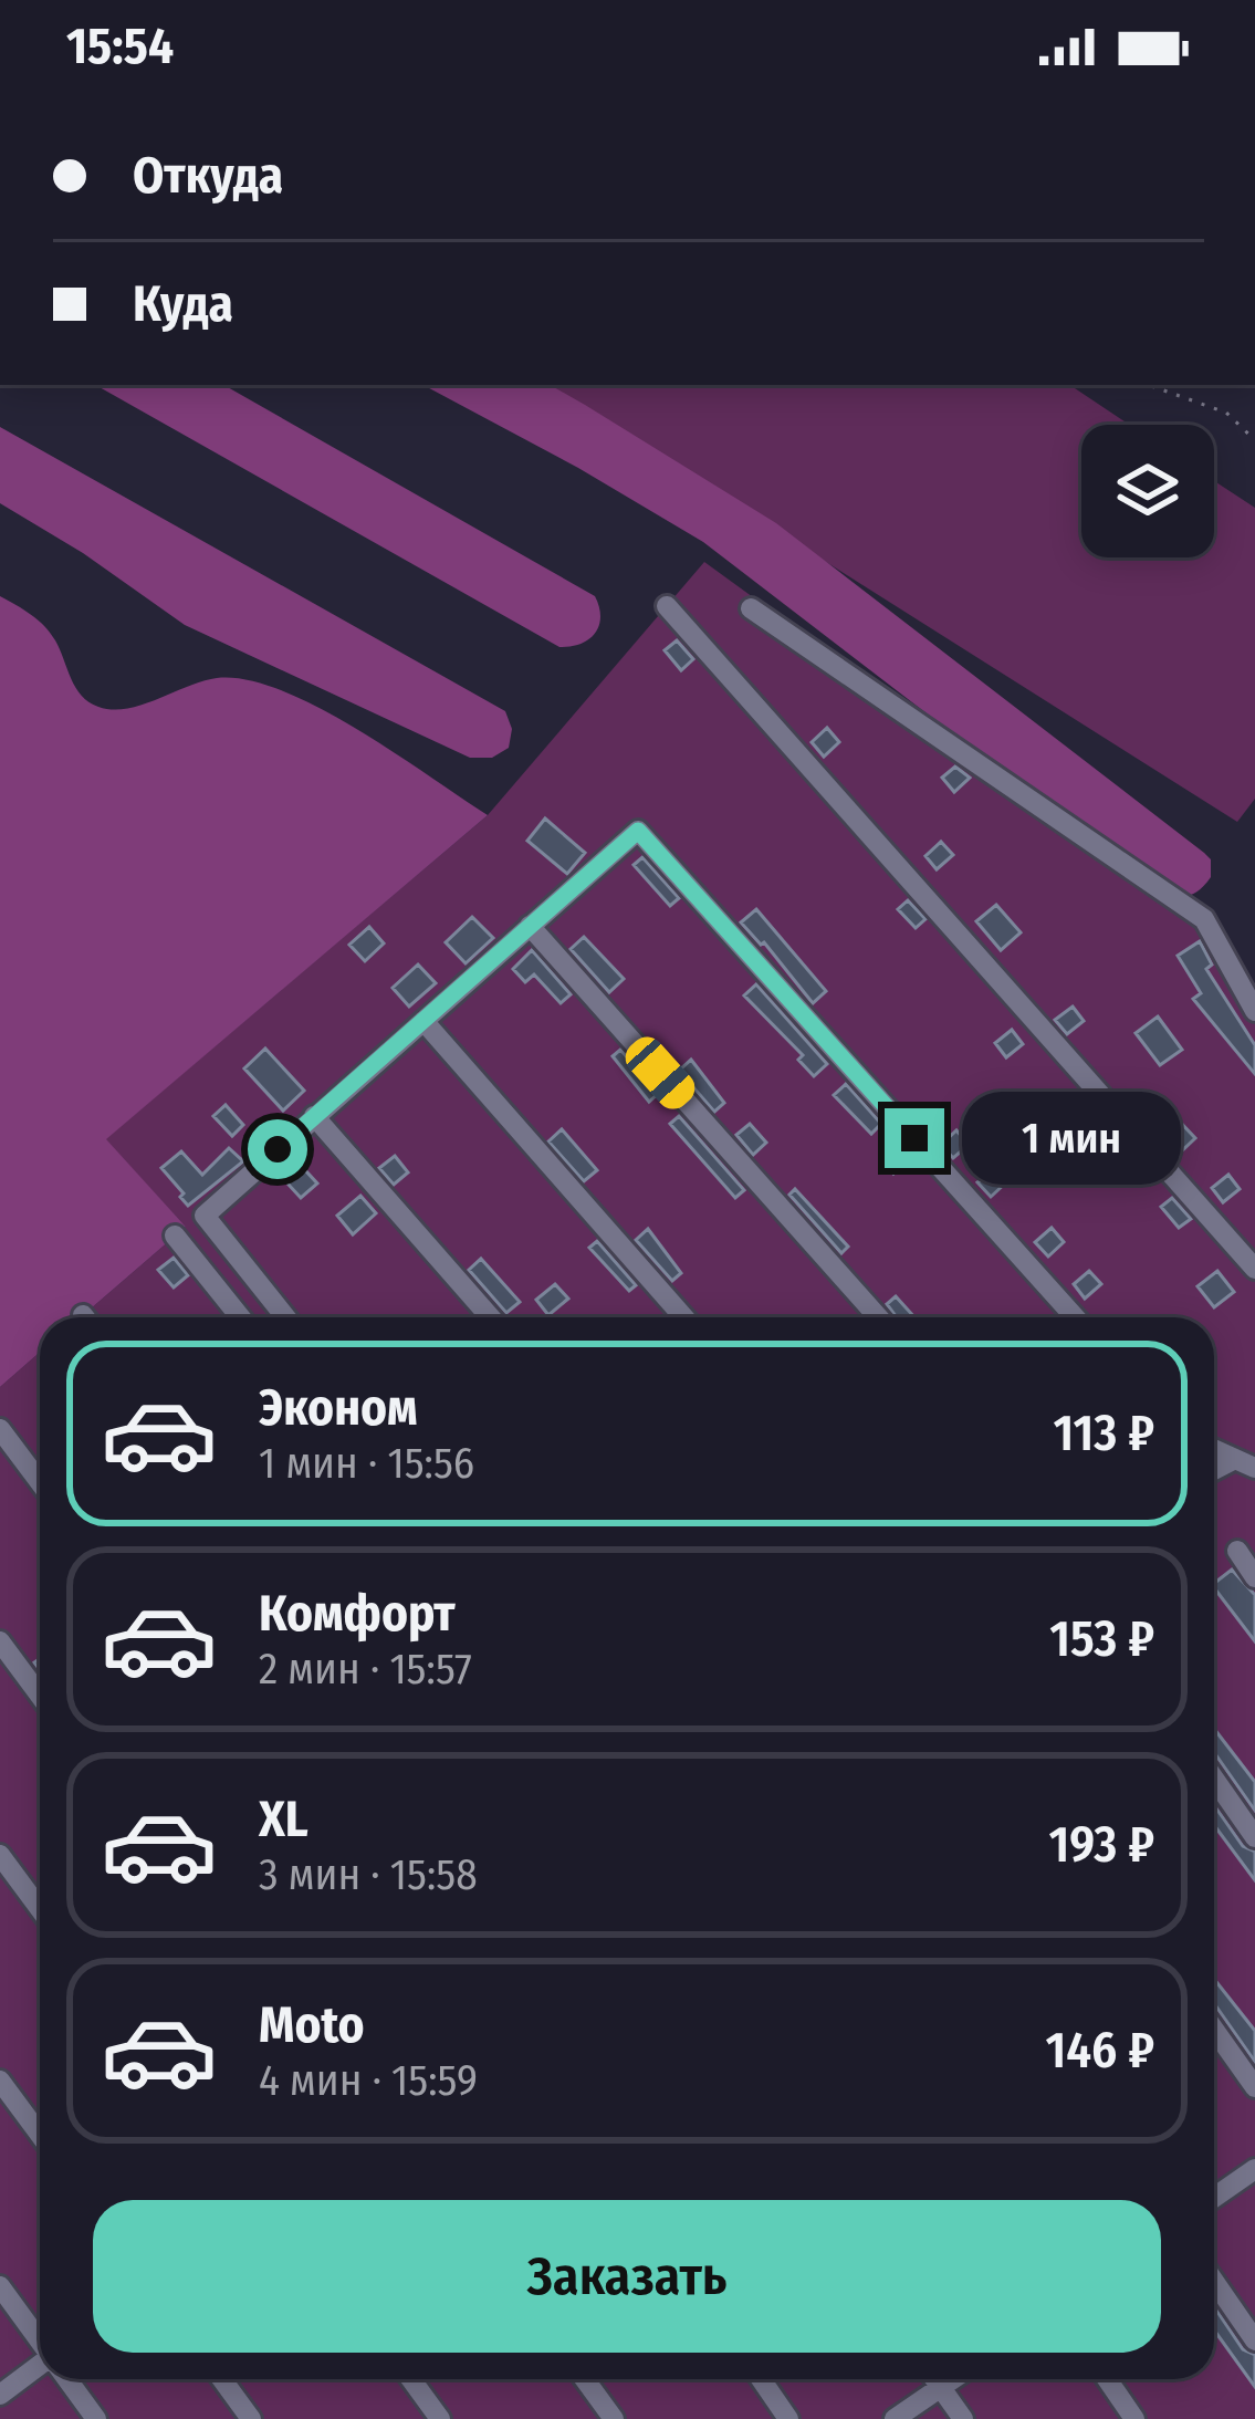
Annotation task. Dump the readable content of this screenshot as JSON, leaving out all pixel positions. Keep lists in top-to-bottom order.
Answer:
{
  "page": {
    "status": "15:54",
    "banner": ["Откуда", "Куда"],
    "bubble": "1 мин",
    "list": [
      {
        "name": "Эконом",
        "note": "1 мин · 15:56",
        "value": "113 ₽"
      },
      {
        "name": "Комфорт",
        "note": "2 мин · 15:57",
        "value": "153 ₽"
      },
      {
        "name": "XL",
        "note": "3 мин · 15:58",
        "value": "193 ₽"
      },
      {
        "name": "Moto",
        "note": "4 мин · 15:59",
        "value": "146 ₽"
      }
    ],
    "buttons": "Заказать"
  }
}
